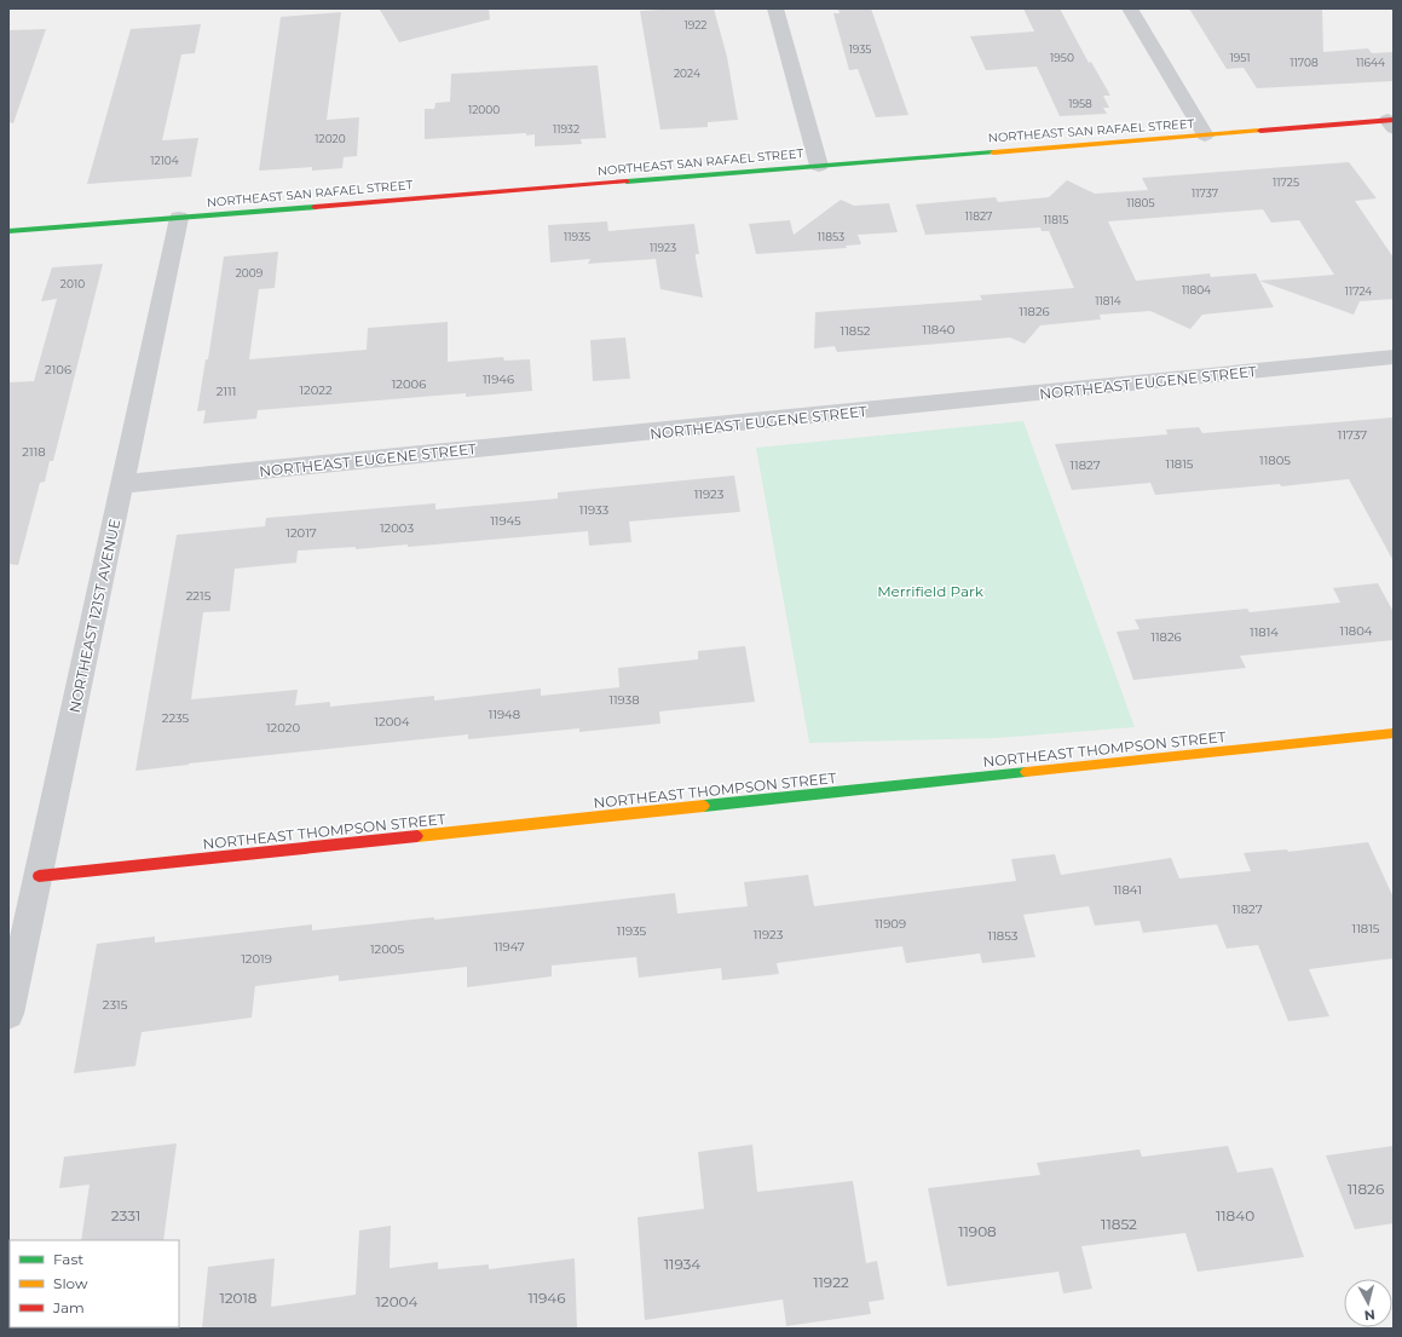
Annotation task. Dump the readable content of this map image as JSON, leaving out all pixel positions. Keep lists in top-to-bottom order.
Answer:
{
  "streets": {
    "street": [
      "NORTHEAST SAN RAFAEL STREET",
      "NORTHEAST EUGENE STREET",
      "NORTHEAST 121ST AVENUE",
      "NORTHEAST THOMPSON STREET"
    ]
  },
  "crossings": [
    ["NORTHEAST SAN RAFAEL STREET", "NORTHEAST 121ST AVENUE"],
    ["NORTHEAST EUGENE STREET", "NORTHEAST 121ST AVENUE"],
    ["NORTHEAST 121ST AVENUE", "NORTHEAST THOMPSON STREET"]
  ],
  "parks": ["Merrifield Park"],
  "house_numbers": [
    "1922",
    "1935",
    "1950",
    "1951",
    "11708",
    "11644",
    "2024",
    "1958",
    "12000",
    "11932",
    "12020",
    "12104",
    "11725",
    "11737",
    "11805",
    "11827",
    "11815",
    "11935",
    "11853",
    "11923",
    "2009",
    "2010",
    "11804",
    "11724",
    "11814",
    "11826",
    "11840",
    "11852",
    "2106",
    "11946",
    "12006",
    "12022",
    "2111",
    "11737",
    "2118",
    "11805",
    "11815",
    "11827",
    "11923",
    "11933",
    "11945",
    "12003",
    "12017",
    "2215",
    "11804",
    "11814",
    "11826",
    "11938",
    "11948",
    "2235",
    "12004",
    "12020",
    "11841",
    "11827",
    "11909",
    "11815",
    "11935",
    "11923",
    "11853",
    "11947",
    "12005",
    "12019",
    "2315",
    "11826",
    "2331",
    "11840",
    "11852",
    "11908",
    "11934",
    "11922",
    "12018",
    "11946",
    "12004"
  ],
  "legend": ["Fast", "Slow", "Jam"],
  "north": "bottom"
}
